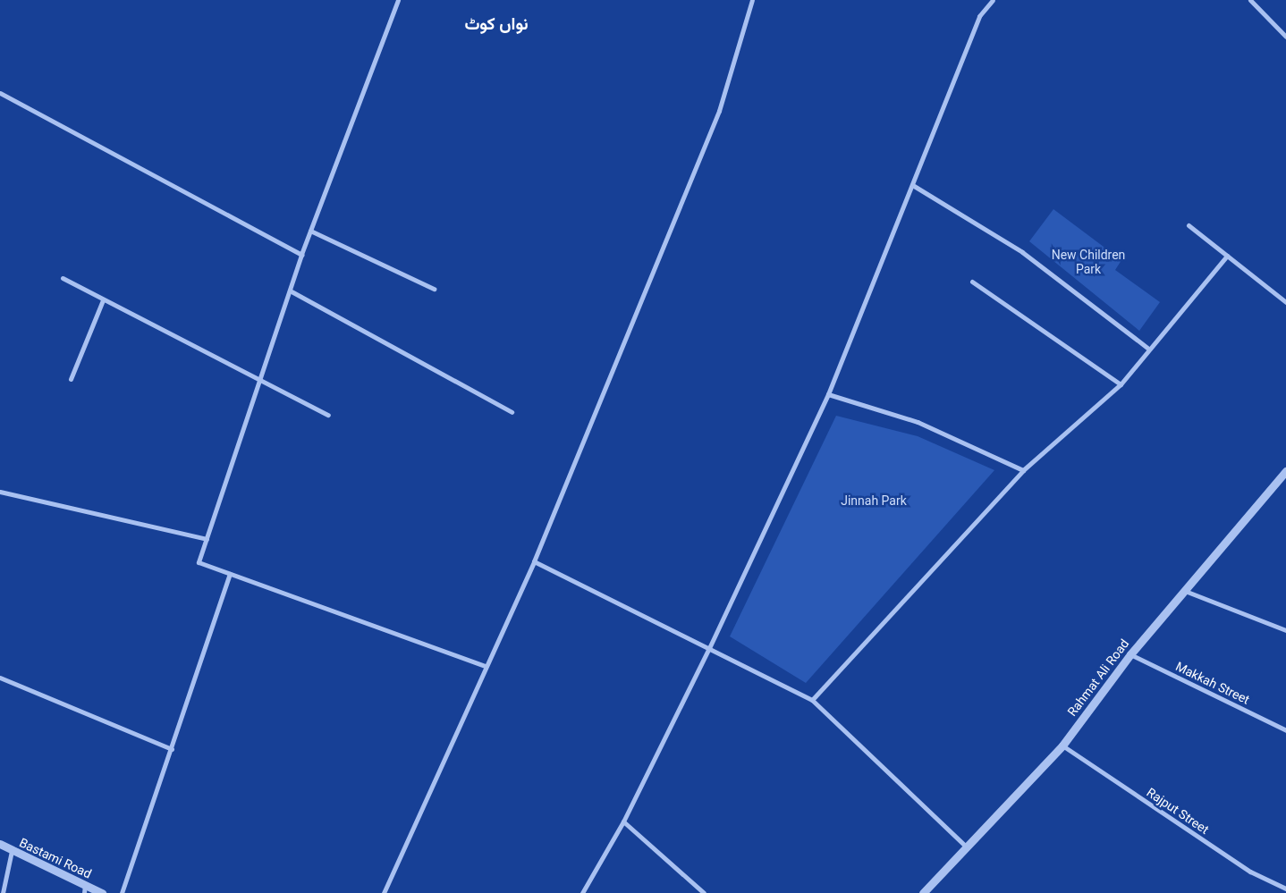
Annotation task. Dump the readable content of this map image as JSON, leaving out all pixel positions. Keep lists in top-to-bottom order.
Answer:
{
  "streets": {
    "street": [
      "Rahmat Ali Road",
      "Makkah Street",
      "Rajput Street",
      "Bastami Road"
    ]
  },
  "crossings": [
    ["Rahmat Ali Road", "Makkah Street"],
    ["Rahmat Ali Road", "Rajput Street"]
  ],
  "districts": ["نواں کوٹ"],
  "parks": ["New Children Park", "Jinnah Park"]
}
